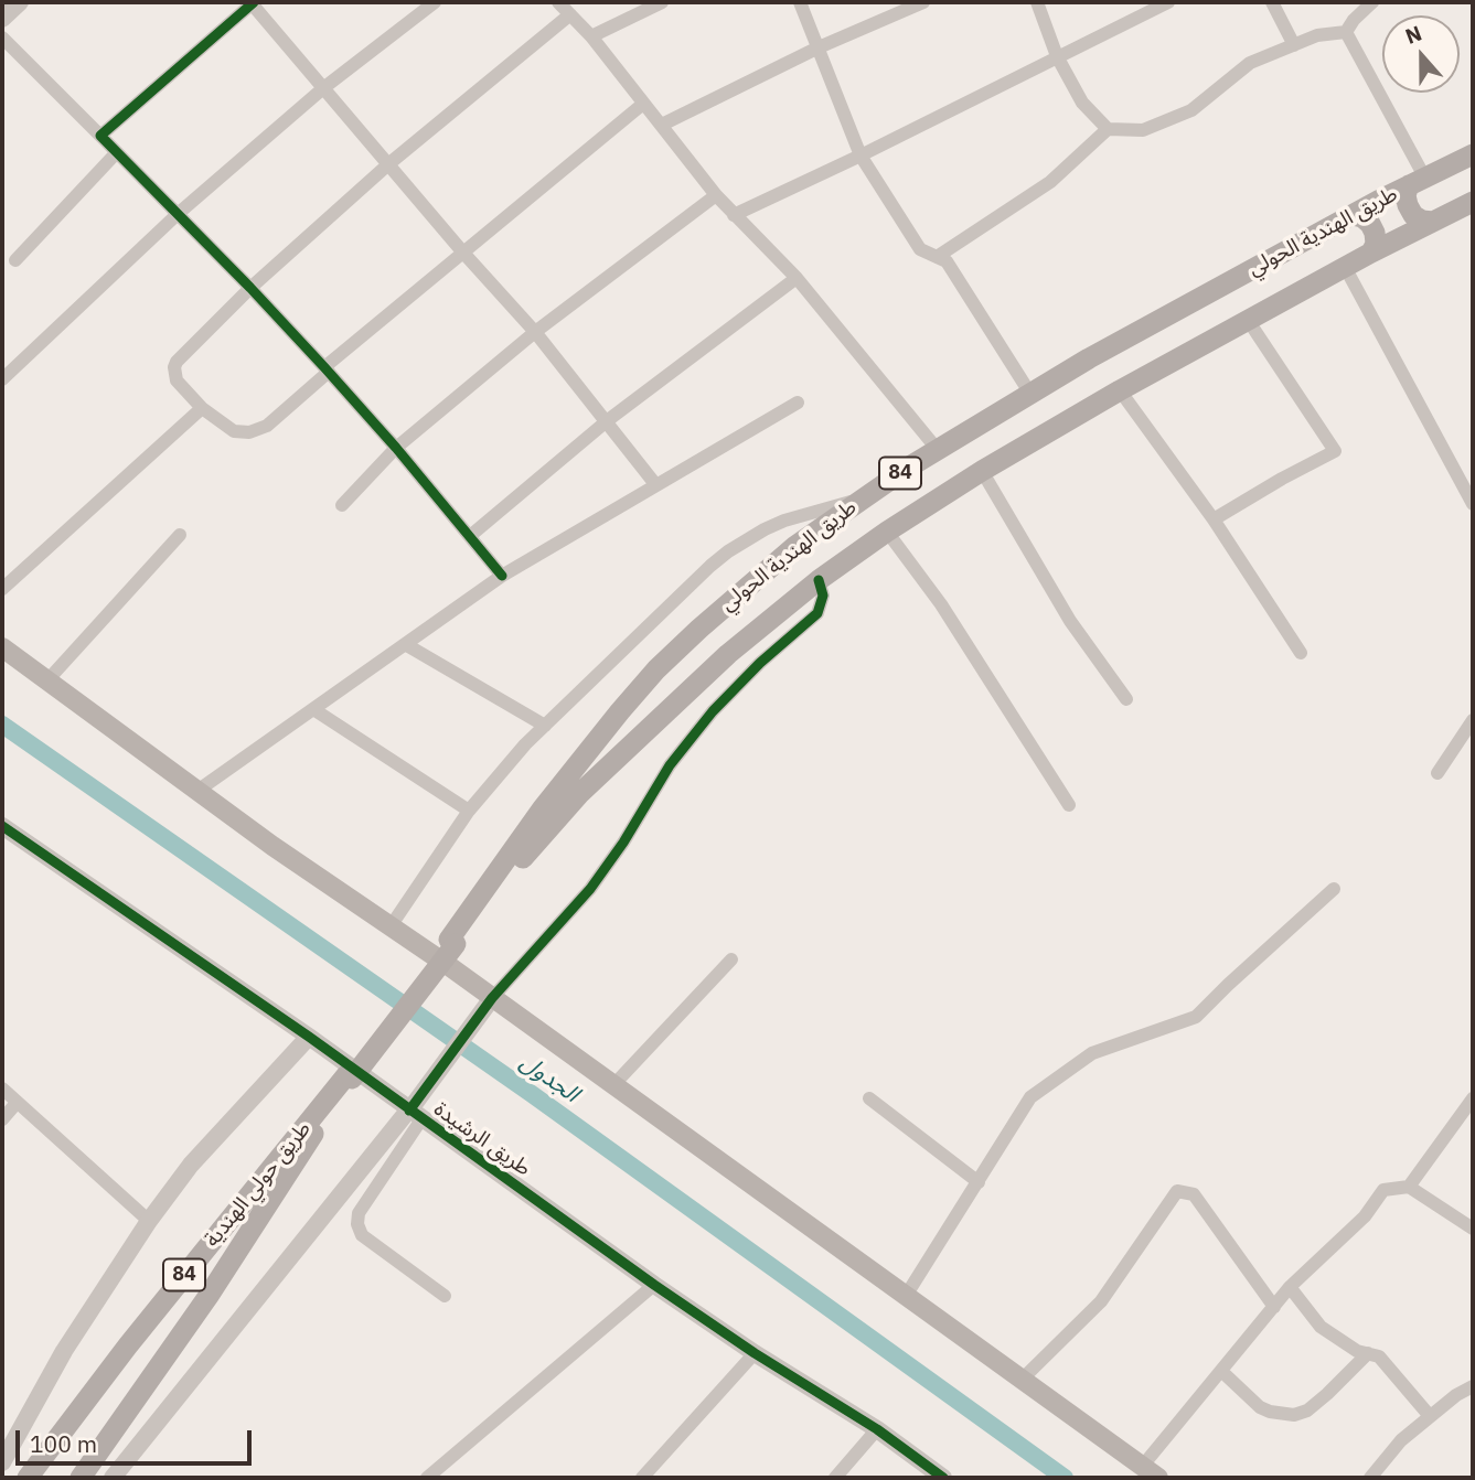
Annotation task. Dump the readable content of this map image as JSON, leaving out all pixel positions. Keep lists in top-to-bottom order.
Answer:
{
  "streets": {
    "highway": ["طريق الهندية الحولي", "84", "طريق حولي الهندية"],
    "street": ["طريق الرشيدة"]
  },
  "crossings": [
    ["طريق الهندية الحولي", "84"],
    ["84", "طريق حولي الهندية"]
  ],
  "water": ["الجدول"],
  "scale_bar": "100 m",
  "north": "top"
}
